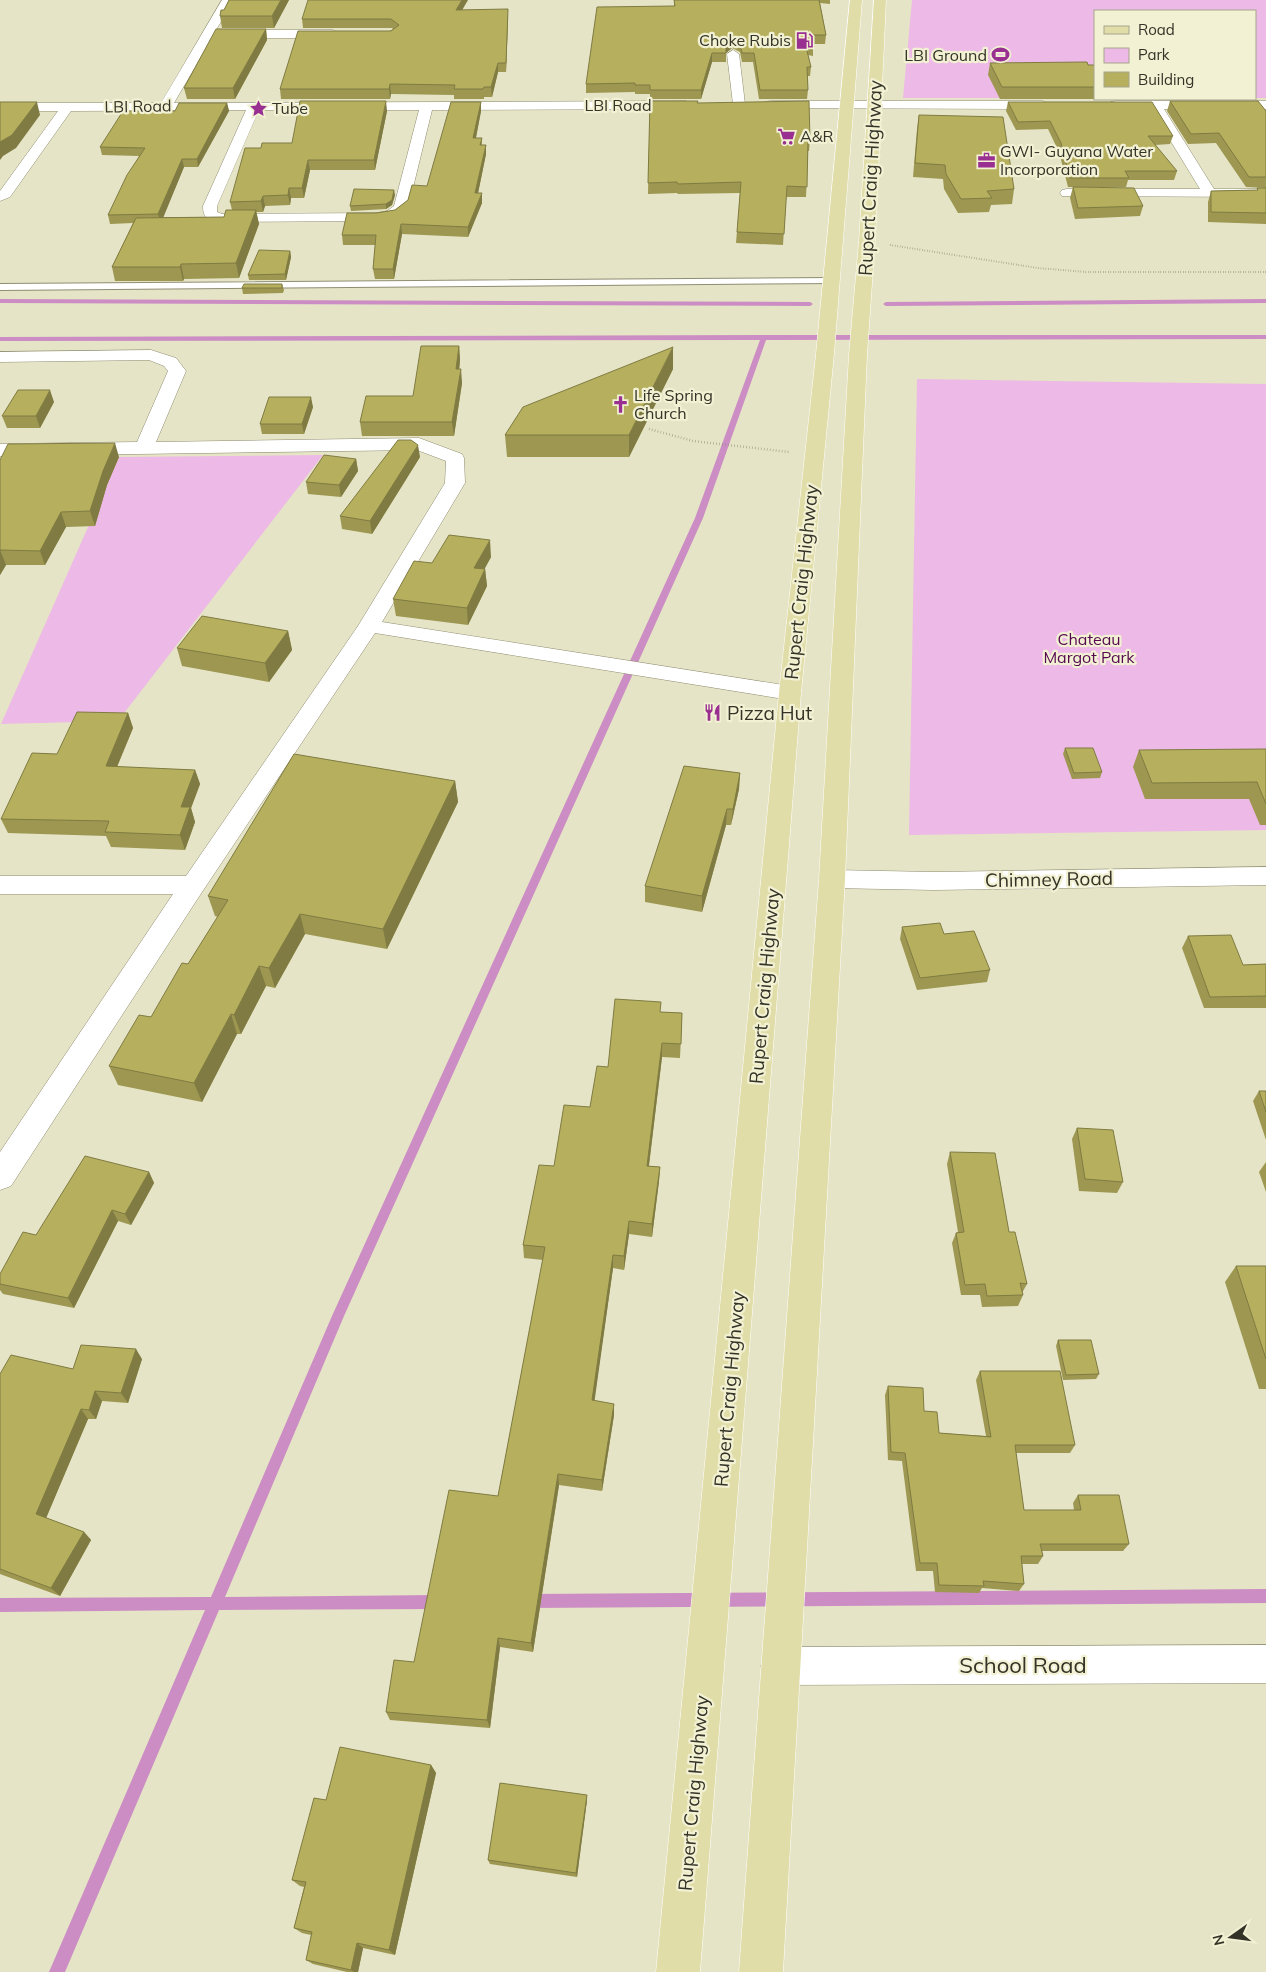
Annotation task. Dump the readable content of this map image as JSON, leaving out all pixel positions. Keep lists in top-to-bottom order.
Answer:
{
  "streets": {
    "main road": ["Rupert Craig Highway"],
    "street": ["LBI Road", "Chimney Road", "School Road"]
  },
  "crossings": [
    ["Rupert Craig Highway", "Chimney Road"],
    ["Rupert Craig Highway", "School Road"]
  ],
  "parks": ["Chateau Margot Park"],
  "places": {
    "fuel station": ["Choke Rubis"],
    "sports": ["LBI Ground"],
    "place": ["Tube"],
    "supermarket": ["A&R"],
    "office": ["GWI- Guyana Water Incorporation"],
    "church": ["Life Spring Church"],
    "restaurant": ["Pizza Hut"]
  },
  "legend": ["Road", "Park", "Building"],
  "north": "left"
}
